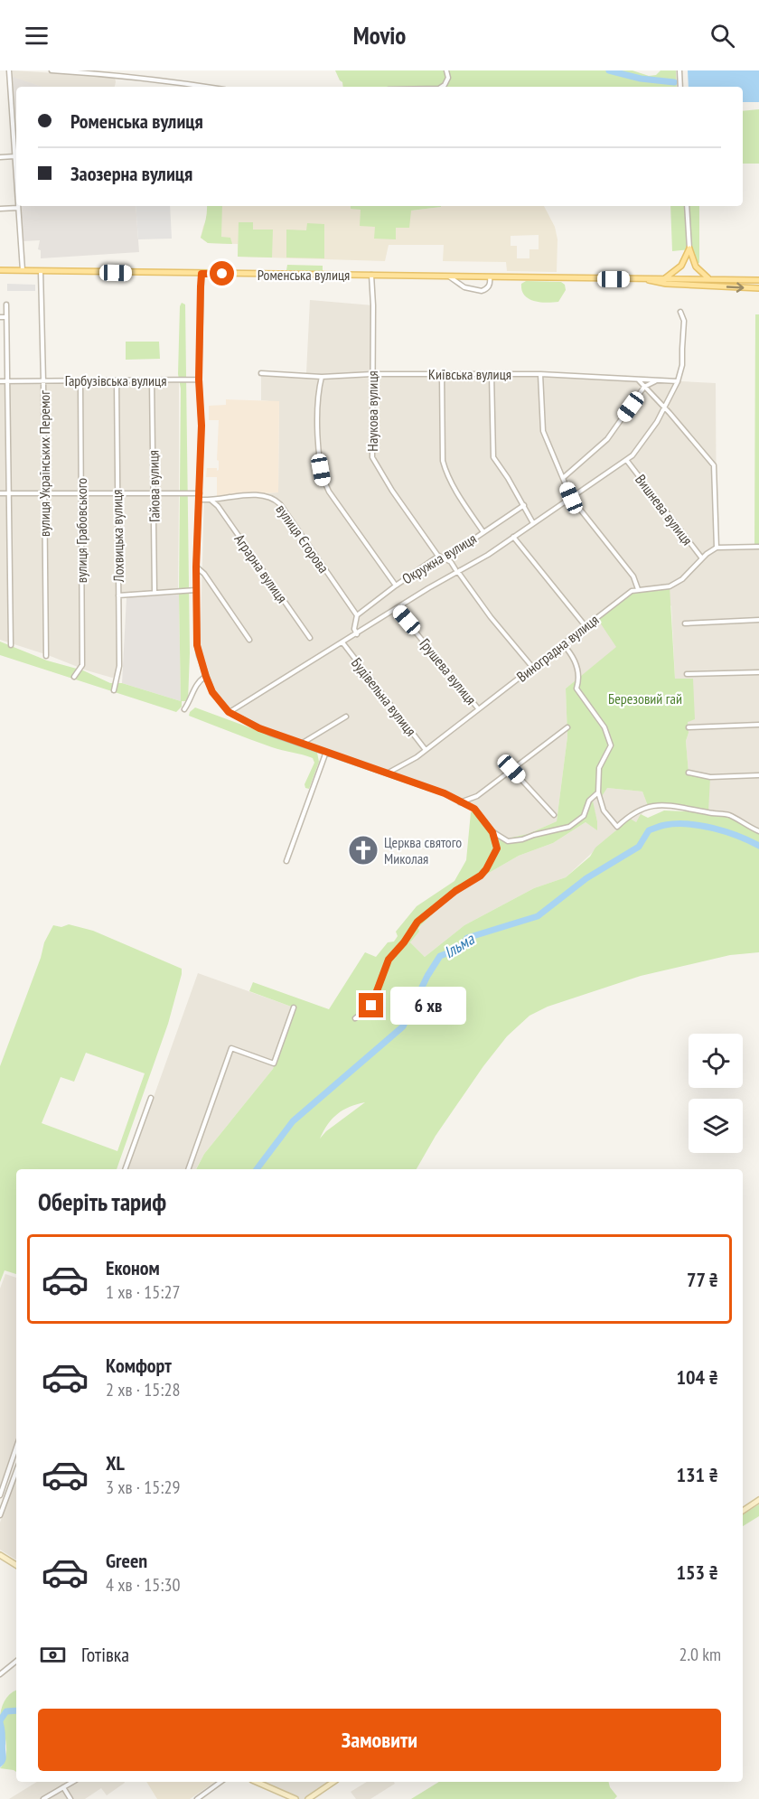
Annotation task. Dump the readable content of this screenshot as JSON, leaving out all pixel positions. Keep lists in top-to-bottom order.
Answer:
{
  "streets": {
    "main road": ["Роменська вулиця"],
    "street": [
      "Київська вулиця",
      "Гарбузівська вулиця",
      "Наукова вулиця",
      "вулиця Українських Перемог",
      "Гайова вулиця",
      "Вишнева вулиця",
      "вулиця Грабовського",
      "Лохвицька вулиця",
      "вулиця Єгорова",
      "Окружна вулиця",
      "Аграрна вулиця",
      "Виноградна вулиця",
      "Грушева вулиця",
      "Будівельна вулиця"
    ]
  },
  "crossings": [
    ["Роменська вулиця", "Наукова вулиця"],
    ["Роменська вулиця", "вулиця Українських Перемог"],
    ["Київська вулиця", "Наукова вулиця"],
    ["Гарбузівська вулиця", "вулиця Українських Перемог"],
    ["Гарбузівська вулиця", "Гайова вулиця"],
    ["Гарбузівська вулиця", "вулиця Грабовського"],
    ["Гарбузівська вулиця", "Лохвицька вулиця"],
    ["Наукова вулиця", "Окружна вулиця"],
    ["Наукова вулиця", "Виноградна вулиця"],
    ["Вишнева вулиця", "Виноградна вулиця"],
    ["вулиця Єгорова", "Окружна вулиця"],
    ["вулиця Єгорова", "Аграрна вулиця"],
    ["Виноградна вулиця", "Грушева вулиця"],
    ["Виноградна вулиця", "Будівельна вулиця"]
  ],
  "water": ["Ільма"],
  "parks": ["Березовий гай"],
  "places": {
    "church": ["Церква святого Миколая"]
  },
  "page": {
    "header": "Movio",
    "banner": ["Роменська вулиця", "Заозерна вулиця"],
    "bubble": "6 хв",
    "heading": "Оберіть тариф",
    "list": [
      {
        "name": "Економ",
        "note": "1 хв · 15:27",
        "value": "77 ₴"
      },
      {
        "name": "Комфорт",
        "note": "2 хв · 15:28",
        "value": "104 ₴"
      },
      {
        "name": "XL",
        "note": "3 хв · 15:29",
        "value": "131 ₴"
      },
      {
        "name": "Green",
        "note": "4 хв · 15:30",
        "value": "153 ₴"
      }
    ],
    "pay": ["Готівка", "2.0 km"],
    "buttons": "Замовити"
  }
}
